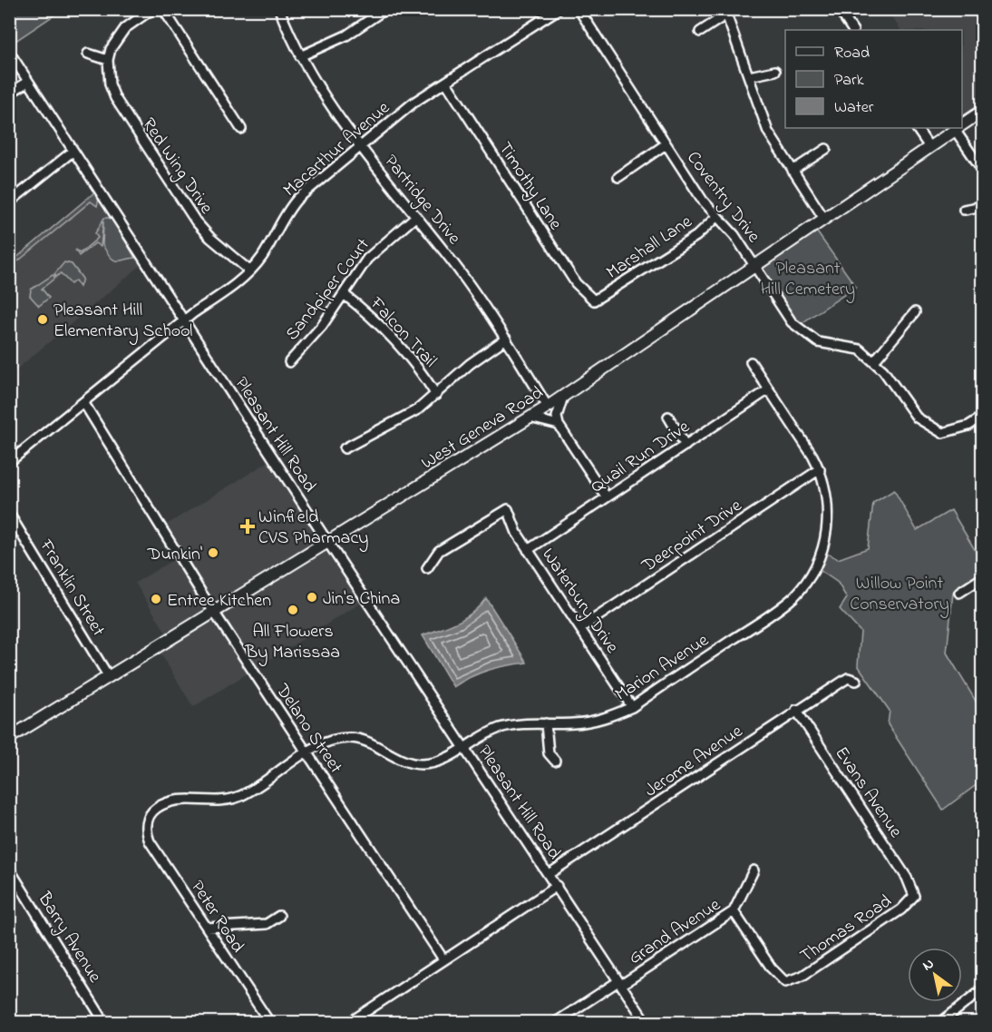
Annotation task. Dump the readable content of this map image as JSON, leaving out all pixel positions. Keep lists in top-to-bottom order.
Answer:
{
  "streets": {
    "main road": ["West Geneva Road"],
    "street": [
      "Macarthur Avenue",
      "Red Wing Drive",
      "Timothy Lane",
      "Coventry Drive",
      "Partridge Drive",
      "Marshall Lane",
      "Sandpiper Court",
      "Falcon Trail",
      "Pleasant Hill Road",
      "Quail Run Drive",
      "Deerpoint Drive",
      "Franklin Street",
      "Waterbury Drive",
      "Marion Avenue",
      "Delano Street",
      "Jerome Avenue",
      "Evans Avenue",
      "Peter Road",
      "Thomas Road",
      "Grand Avenue",
      "Barry Avenue"
    ]
  },
  "crossings": [
    ["Macarthur Avenue", "Red Wing Drive"],
    ["Macarthur Avenue", "Timothy Lane"],
    ["Macarthur Avenue", "Partridge Drive"],
    ["Macarthur Avenue", "Pleasant Hill Road"],
    ["Macarthur Avenue", "Delano Street"],
    ["Timothy Lane", "Marshall Lane"],
    ["Coventry Drive", "Marshall Lane"],
    ["Coventry Drive", "West Geneva Road"],
    ["Partridge Drive", "Sandpiper Court"],
    ["Partridge Drive", "West Geneva Road"],
    ["Sandpiper Court", "Falcon Trail"],
    ["West Geneva Road", "Pleasant Hill Road"],
    ["West Geneva Road", "Franklin Street"],
    ["West Geneva Road", "Delano Street"],
    ["Pleasant Hill Road", "Marion Avenue"],
    ["Pleasant Hill Road", "Jerome Avenue"],
    ["Pleasant Hill Road", "Grand Avenue"],
    ["Quail Run Drive", "Waterbury Drive"],
    ["Quail Run Drive", "Marion Avenue"],
    ["Deerpoint Drive", "Waterbury Drive"],
    ["Deerpoint Drive", "Marion Avenue"],
    ["Waterbury Drive", "Marion Avenue"],
    ["Marion Avenue", "Delano Street"],
    ["Marion Avenue", "Peter Road"],
    ["Jerome Avenue", "Evans Avenue"],
    ["Evans Avenue", "Thomas Road"],
    ["Thomas Road", "Grand Avenue"]
  ],
  "parks": ["Pleasant Hill Cemetery", "Willow Point Conservatory"],
  "places": {
    "other": [
      "Pleasant Hill Elementary School",
      "Dunkin'",
      "Jin's China",
      "Entree Kitchen",
      "All Flowers By Marissaa"
    ],
    "health": ["Winfield CVS Pharmacy"]
  },
  "legend": ["Road", "Park", "Water"],
  "north": "top left"
}
